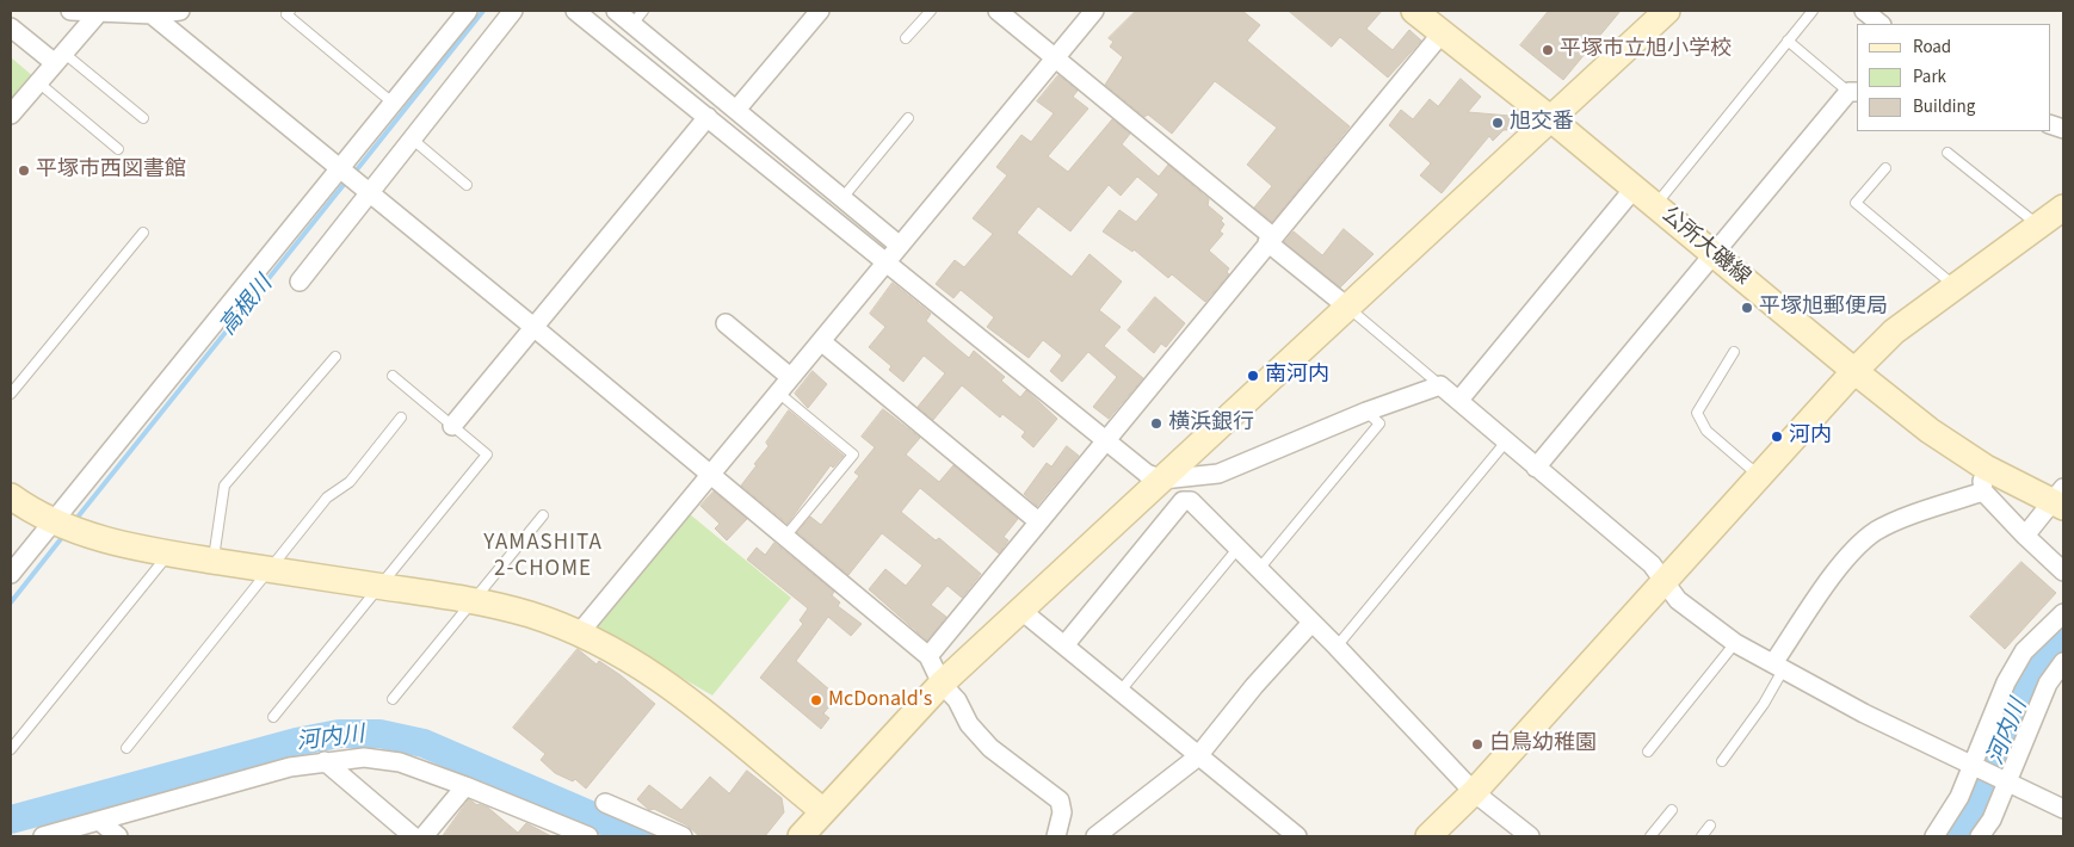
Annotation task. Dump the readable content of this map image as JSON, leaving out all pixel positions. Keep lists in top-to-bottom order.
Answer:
{
  "streets": {
    "street": ["公所大磯線"]
  },
  "districts": ["YAMASHITA 2-CHOME"],
  "water": ["高根川", "河内川"],
  "places": [
    "平塚市立旭小学校",
    "旭交番",
    "平塚市西図書館",
    "平塚旭郵便局",
    "南河内",
    "横浜銀行",
    "河内",
    "McDonald's",
    "白鳥幼稚園"
  ],
  "legend": ["Road", "Park", "Building"]
}
